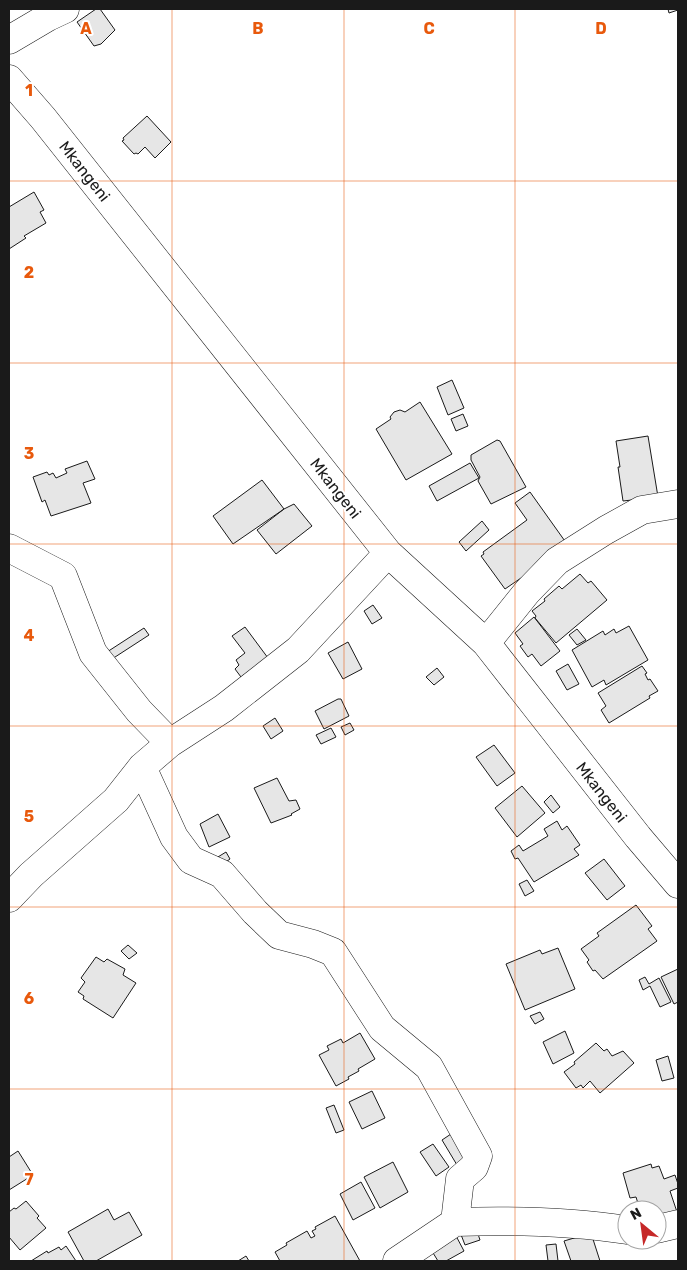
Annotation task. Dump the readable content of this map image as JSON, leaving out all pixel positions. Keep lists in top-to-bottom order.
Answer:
{
  "streets": {
    "street": ["Mkangeni"]
  },
  "north": "top left",
  "grid": {
    "columns": [
      "A",
      "B",
      "C",
      "D"
    ],
    "rows": [
      "1",
      "2",
      "3",
      "4",
      "5",
      "6",
      "7"
    ]
  }
}
